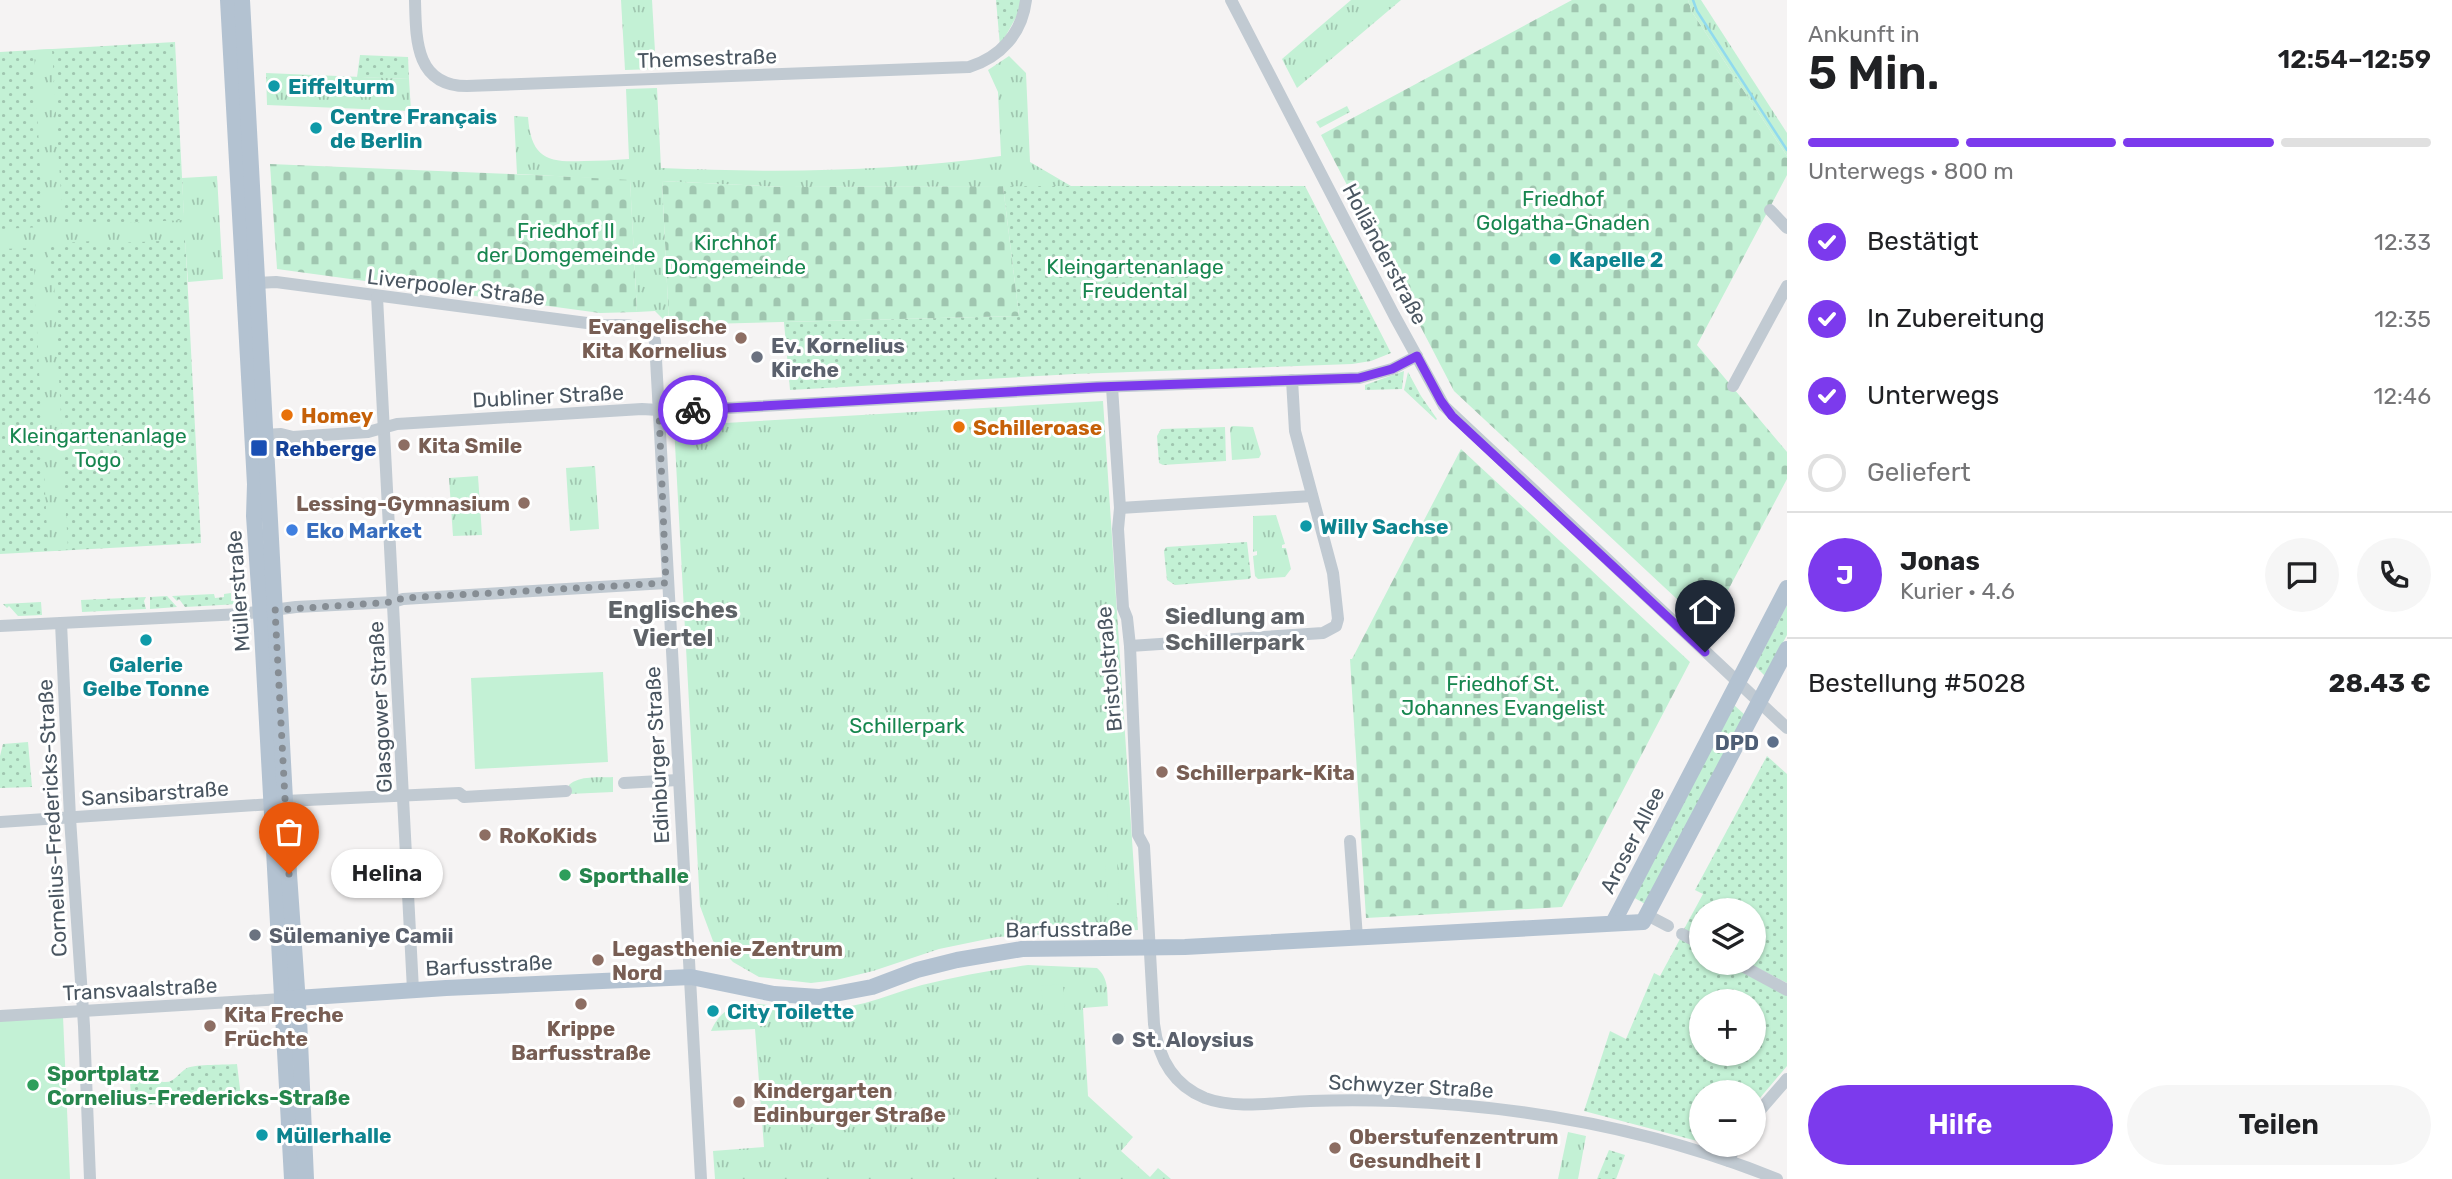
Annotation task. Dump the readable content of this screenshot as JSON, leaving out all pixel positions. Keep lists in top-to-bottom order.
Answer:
{
  "streets": {
    "main road": ["Müllerstraße", "Aroser Allee", "Barfusstraße"],
    "street": [
      "Themsestraße",
      "Holländerstraße",
      "Liverpooler Straße",
      "Dubliner Straße",
      "Bristolstraße",
      "Glasgower Straße",
      "Edinburger Straße",
      "Sansibarstraße",
      "Cornelius-Fredericks-Straße",
      "Transvaalstraße",
      "Schwyzer Straße"
    ]
  },
  "crossings": [
    ["Holländerstraße", "Dubliner Straße"],
    ["Holländerstraße", "Aroser Allee"],
    ["Liverpooler Straße", "Müllerstraße"],
    ["Liverpooler Straße", "Glasgower Straße"],
    ["Liverpooler Straße", "Edinburger Straße"],
    ["Dubliner Straße", "Müllerstraße"],
    ["Dubliner Straße", "Bristolstraße"],
    ["Dubliner Straße", "Glasgower Straße"],
    ["Dubliner Straße", "Edinburger Straße"],
    ["Müllerstraße", "Sansibarstraße"],
    ["Müllerstraße", "Barfusstraße"],
    ["Müllerstraße", "Transvaalstraße"],
    ["Bristolstraße", "Barfusstraße"],
    ["Bristolstraße", "Schwyzer Straße"],
    ["Glasgower Straße", "Sansibarstraße"],
    ["Glasgower Straße", "Barfusstraße"],
    ["Edinburger Straße", "Barfusstraße"],
    ["Sansibarstraße", "Cornelius-Fredericks-Straße"],
    ["Cornelius-Fredericks-Straße", "Transvaalstraße"],
    ["Aroser Allee", "Barfusstraße"],
    ["Barfusstraße", "Transvaalstraße"],
    ["Barfusstraße", "Schwyzer Straße"]
  ],
  "districts": ["Englisches Viertel", "Siedlung am Schillerpark"],
  "parks": [
    "Friedhof Golgatha-Gnaden",
    "Friedhof II der Domgemeinde",
    "Kirchhof Domgemeinde",
    "Kleingartenanlage Freudental",
    "Kleingartenanlage Togo",
    "Friedhof St. Johannes Evangelist",
    "Schillerpark"
  ],
  "places": {
    "other": [
      "Eiffelturm",
      "Centre Français de Berlin",
      "Kapelle 2",
      "Evangelische Kita Kornelius",
      "Ev. Kornelius Kirche",
      "Homey",
      "Schilleroase",
      "Kita Smile",
      "Lessing-Gymnasium",
      "Willy Sachse",
      "Eko Market",
      "Galerie Gelbe Tonne",
      "DPD",
      "Schillerpark-Kita",
      "RoKoKids",
      "Helina",
      "Sporthalle",
      "Sülemaniye Camii",
      "Legasthenie-Zentrum Nord",
      "Krippe Barfusstraße",
      "City Toilette",
      "Kita Freche Früchte",
      "St. Aloysius",
      "Sportplatz Cornelius-Fredericks-Straße",
      "Kindergarten Edinburger Straße",
      "Müllerhalle",
      "Oberstufenzentrum Gesundheit I"
    ],
    "transit": ["Rehberge"]
  },
  "page": {
    "heading": ["5 Min.", "Ankunft in", "12:54–12:59"],
    "panel": [
      "Jonas",
      "Kurier · 4.6",
      "Bestellung #5028",
      "28.43 €"
    ],
    "bar": "Unterwegs · 800 m",
    "list": [
      ["Bestätigt", "12:33"],
      ["In Zubereitung", "12:35"],
      ["Unterwegs", "12:46"],
      "Geliefert"
    ],
    "round": "J",
    "bubble": "Helina",
    "map_buttons": ["+", "−"],
    "buttons": ["Hilfe", "Teilen"]
  }
}
